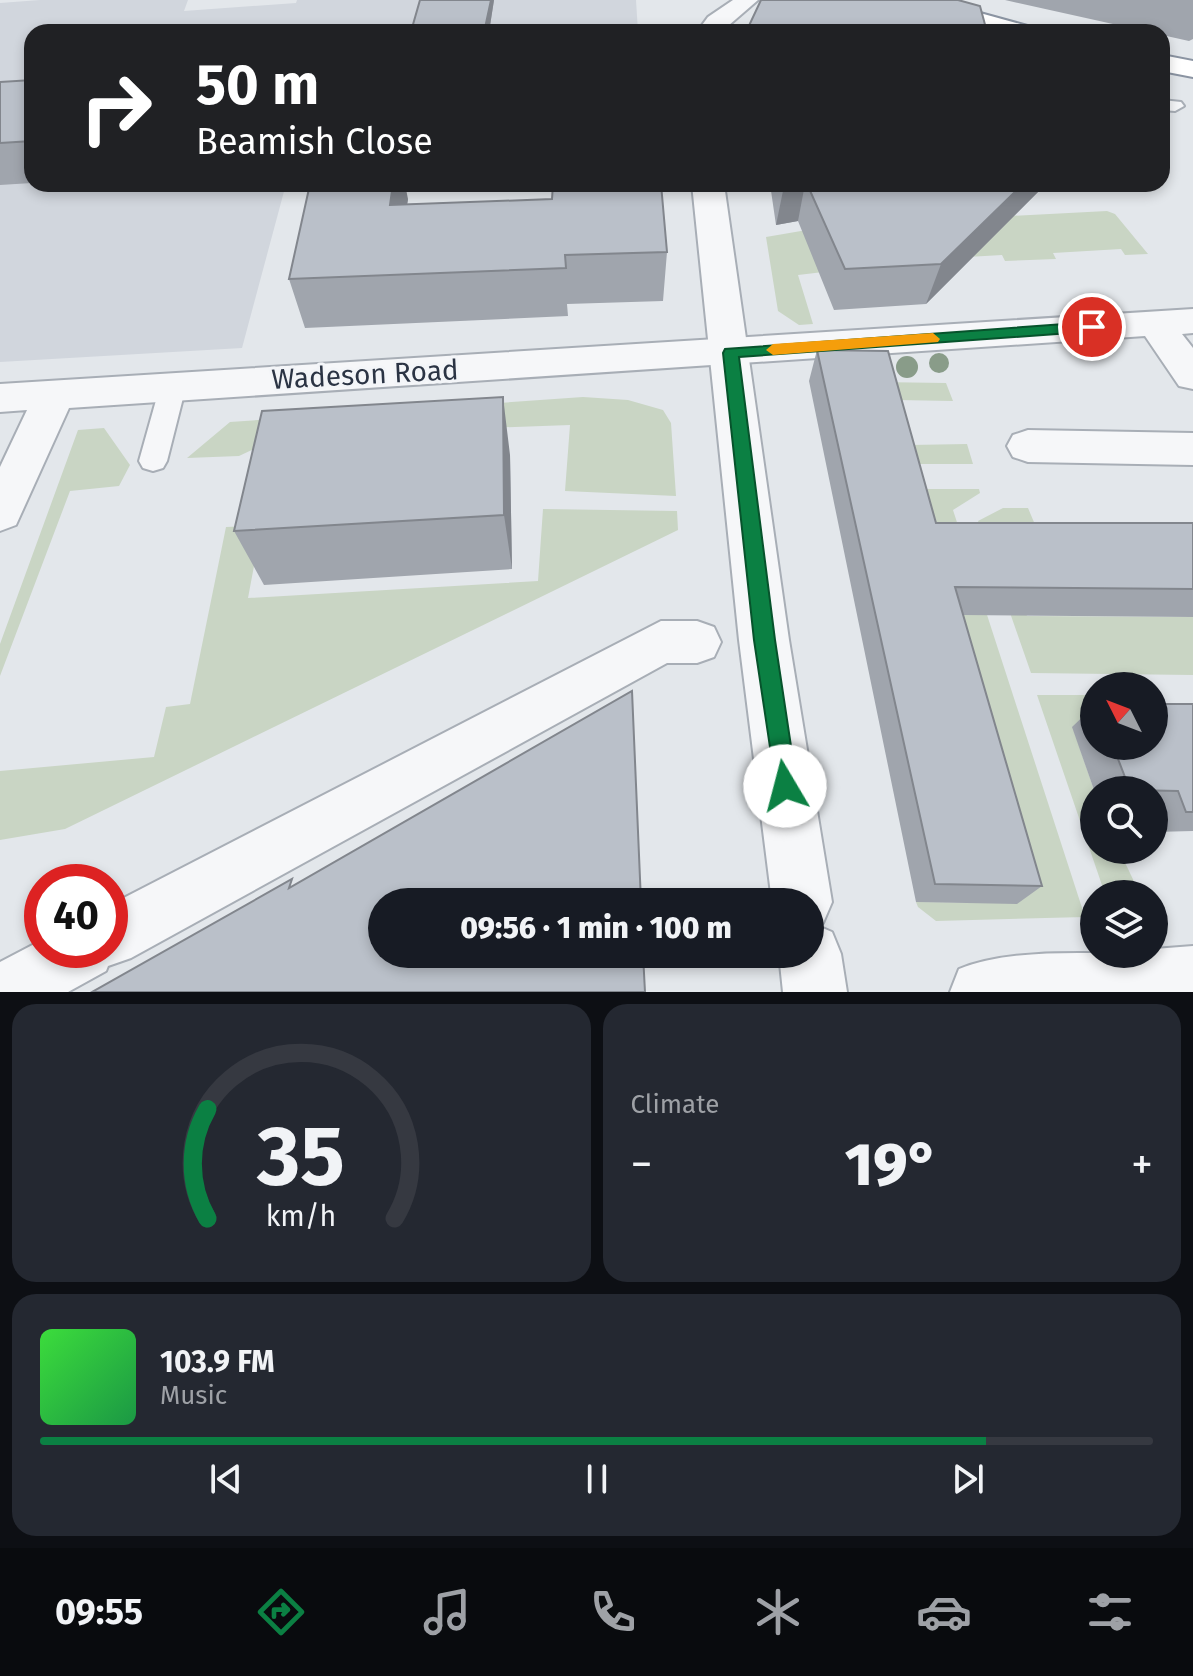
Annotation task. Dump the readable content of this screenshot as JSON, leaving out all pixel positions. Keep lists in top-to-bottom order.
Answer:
{
  "streets": {
    "street": ["Wadeson Road"]
  },
  "north": "top left",
  "page": {
    "turn": ["50 m", "Beamish Close"],
    "limit": "40",
    "trip": "09:56 · 1 min · 100 m",
    "tile": "Climate",
    "heat": ["−", "19°", "+"],
    "song": ["103.9 FM", "Music"],
    "tabs": "09:55",
    "gauge": ["35", "km/h"]
  }
}
